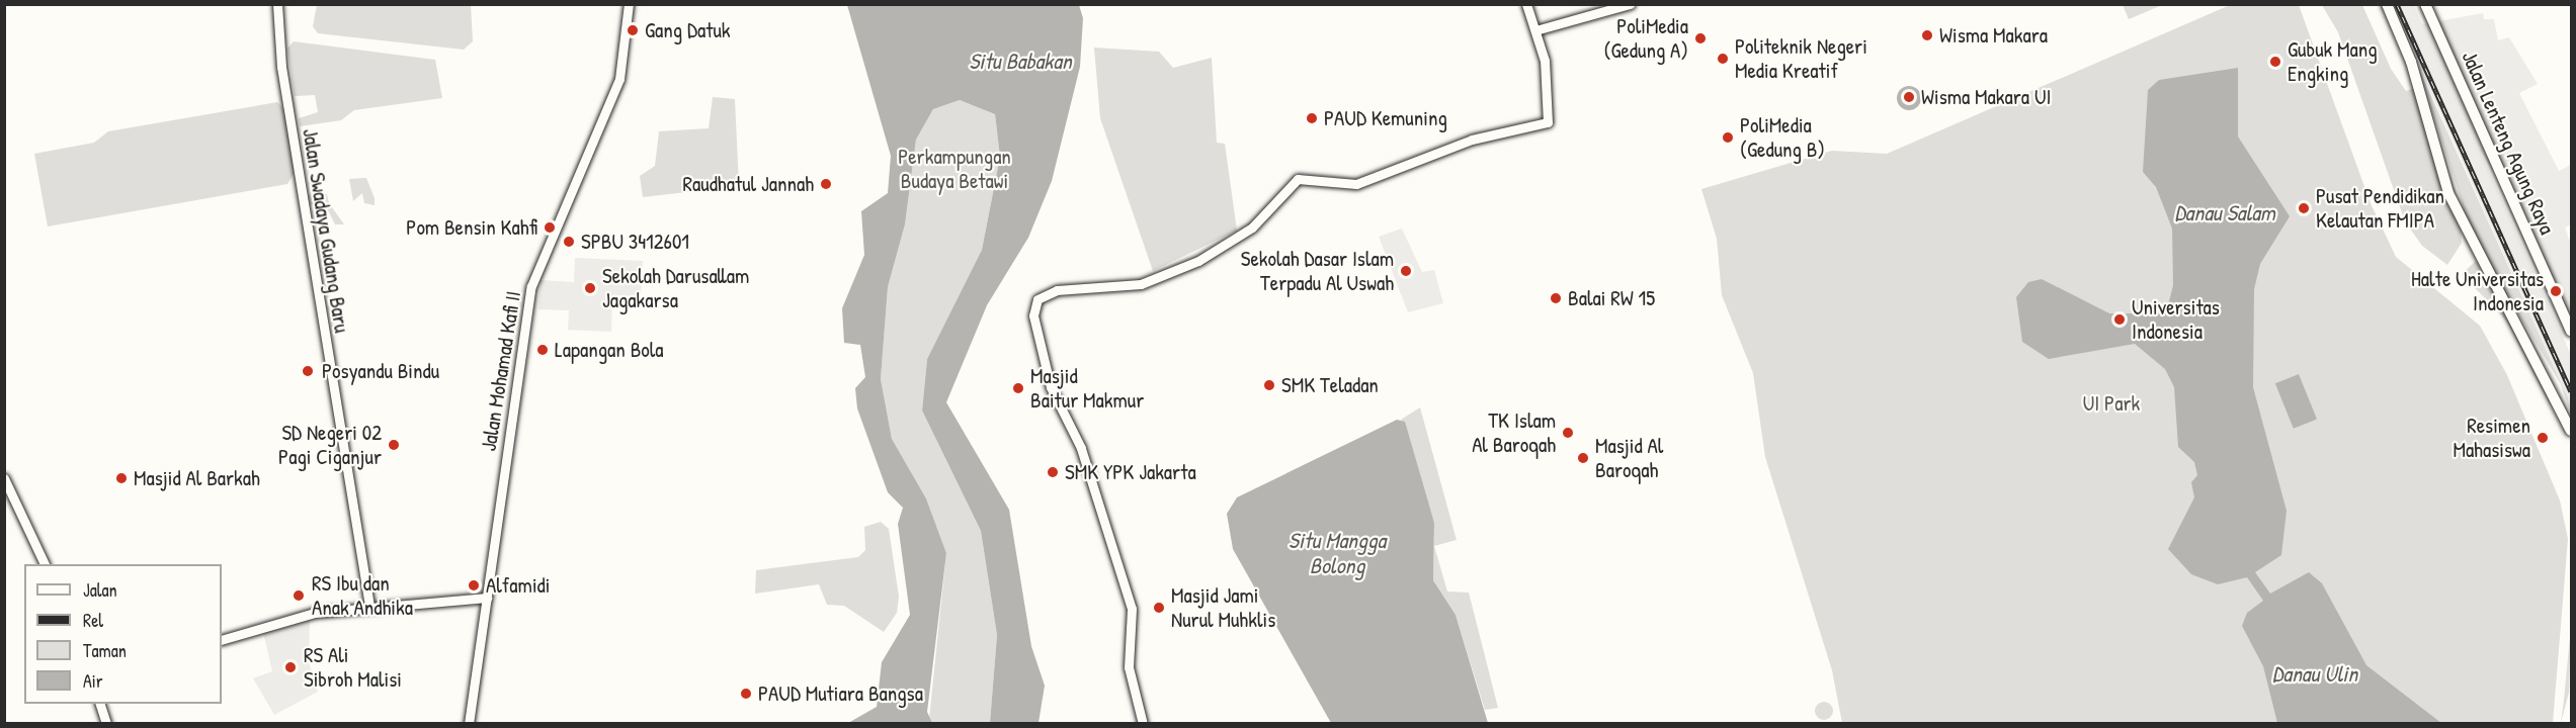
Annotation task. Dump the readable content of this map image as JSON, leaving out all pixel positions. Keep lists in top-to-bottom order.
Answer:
{
  "streets": {
    "main road": ["Jalan Lenteng Agung Raya"],
    "street": ["Jalan Swadaya Gudang Baru", "Jalan Mohamad Kafi II"]
  },
  "water": [
    "Situ Babakan",
    "Danau Salam",
    "Situ Mangga Bolong",
    "Danau Ulin"
  ],
  "parks": ["Perkampungan Budaya Betawi", "UI Park"],
  "places": [
    "Gang Datuk",
    "Wisma Makara",
    "PoliMedia (Gedung A)",
    "Politeknik Negeri Media Kreatif",
    "Gubuk Mang Engking",
    "Wisma Makara UI",
    "PAUD Kemuning",
    "PoliMedia (Gedung B)",
    "Raudhatul Jannah",
    "Pusat Pendidikan Kelautan FMIPA",
    "Pom Bensin Kahfi",
    "SPBU 3412601",
    "Sekolah Dasar Islam Terpadu Al Uswah",
    "Sekolah Darusallam Jagakarsa",
    "Halte Universitas Indonesia",
    "Balai RW 15",
    "Universitas Indonesia",
    "Lapangan Bola",
    "Posyandu Bindu",
    "SMK Teladan",
    "Masjid Baitur Makmur",
    "TK Islam Al Baroqah",
    "Resimen Mahasiswa",
    "SD Negeri 02 Pagi Ciganjur",
    "Masjid Al Baroqah",
    "SMK YPK Jakarta",
    "Masjid Al Barkah",
    "Alfamidi",
    "RS Ibu dan Anak Andhika",
    "Masjid Jami Nurul Muhklis",
    "RS Ali Sibroh Malisi",
    "PAUD Mutiara Bangsa"
  ],
  "legend": [
    "Jalan",
    "Rel",
    "Taman",
    "Air"
  ]
}
